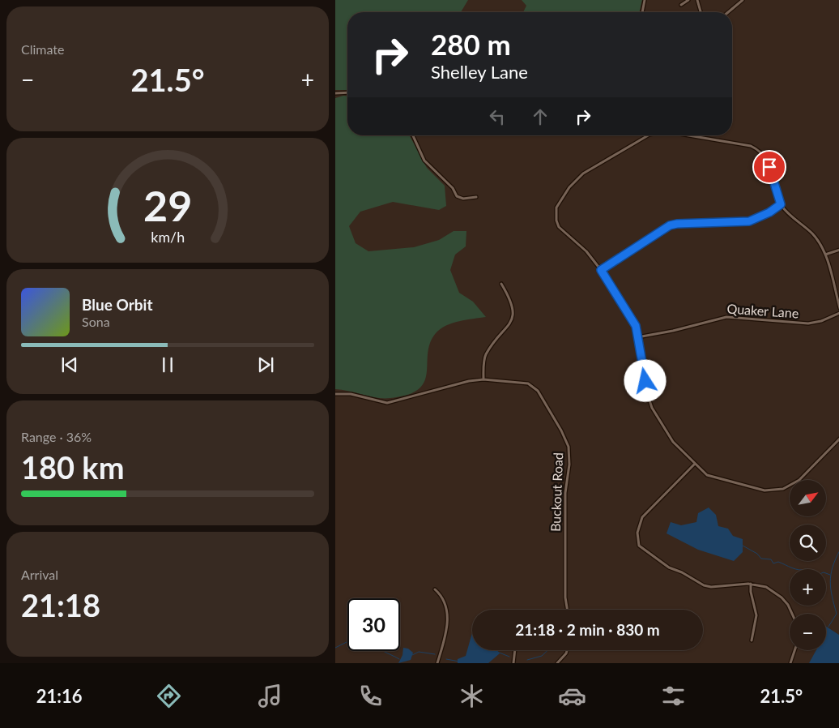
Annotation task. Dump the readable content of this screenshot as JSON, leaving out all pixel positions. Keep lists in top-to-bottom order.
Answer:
{
  "streets": {
    "street": ["Quaker Lane", "Buckout Road"]
  },
  "north": "top right",
  "page": {
    "tile": [
      "Climate",
      ["Range · 36%", "180 km"],
      ["Arrival", "21:18"]
    ],
    "turn": ["280 m", "Shelley Lane"],
    "heat": ["−", "21.5°", "+"],
    "song": ["Blue Orbit", "Sona"],
    "map_buttons": ["+", "−"],
    "limit": "30",
    "trip": "21:18 · 2 min · 830 m",
    "tabs": ["21:16", "21.5°"],
    "gauge": ["29", "km/h"]
  }
}
